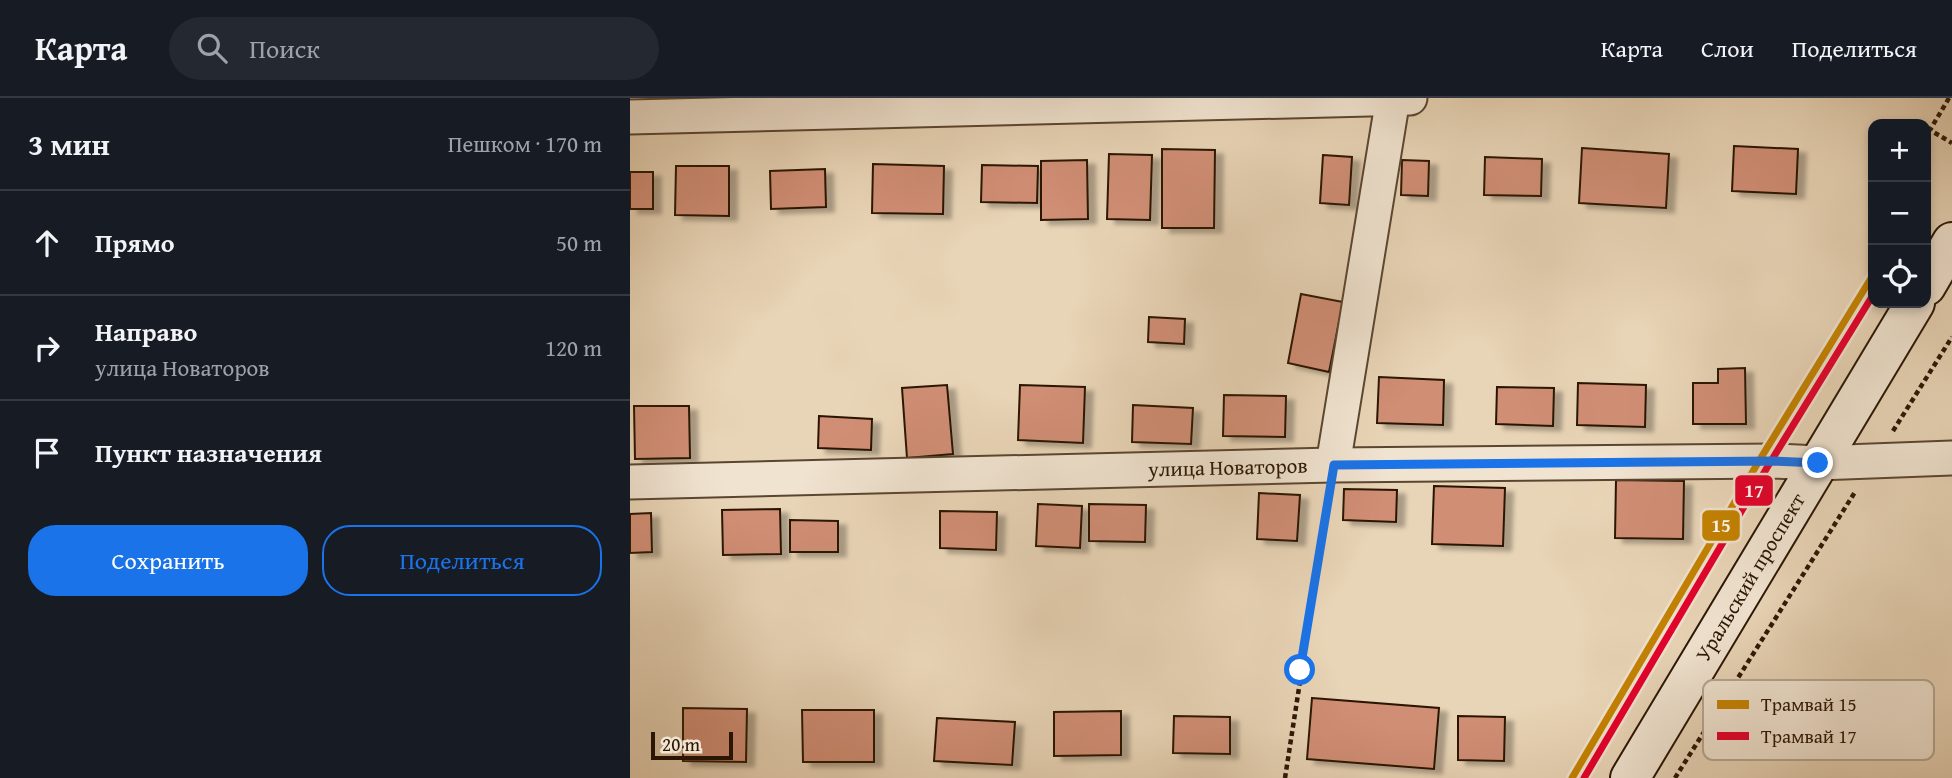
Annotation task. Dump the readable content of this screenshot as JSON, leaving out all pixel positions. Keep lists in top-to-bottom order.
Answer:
{
  "streets": {
    "main road": ["Уральский проспект"],
    "street": ["улица Новаторов"]
  },
  "crossings": [
    ["улица Новаторов", "Уральский проспект"]
  ],
  "lines": ["tram line 15", "tram line 17"],
  "legend": ["Трамвай 15", "Трамвай 17"],
  "scale_bar": "20 m",
  "page": {
    "header": "Карта",
    "search": "Поиск",
    "nav": ["Карта", "Слои", "Поделиться"],
    "heading": ["3 мин", "Пешком · 170 m"],
    "map_buttons": ["+", "−"],
    "list": [
      ["Прямо", "50 m"],
      ["Направо", "улица Новаторов", "120 m"],
      "Пункт назначения"
    ],
    "buttons": ["Сохранить", "Поделиться"],
    "scale": "20 m"
  }
}
